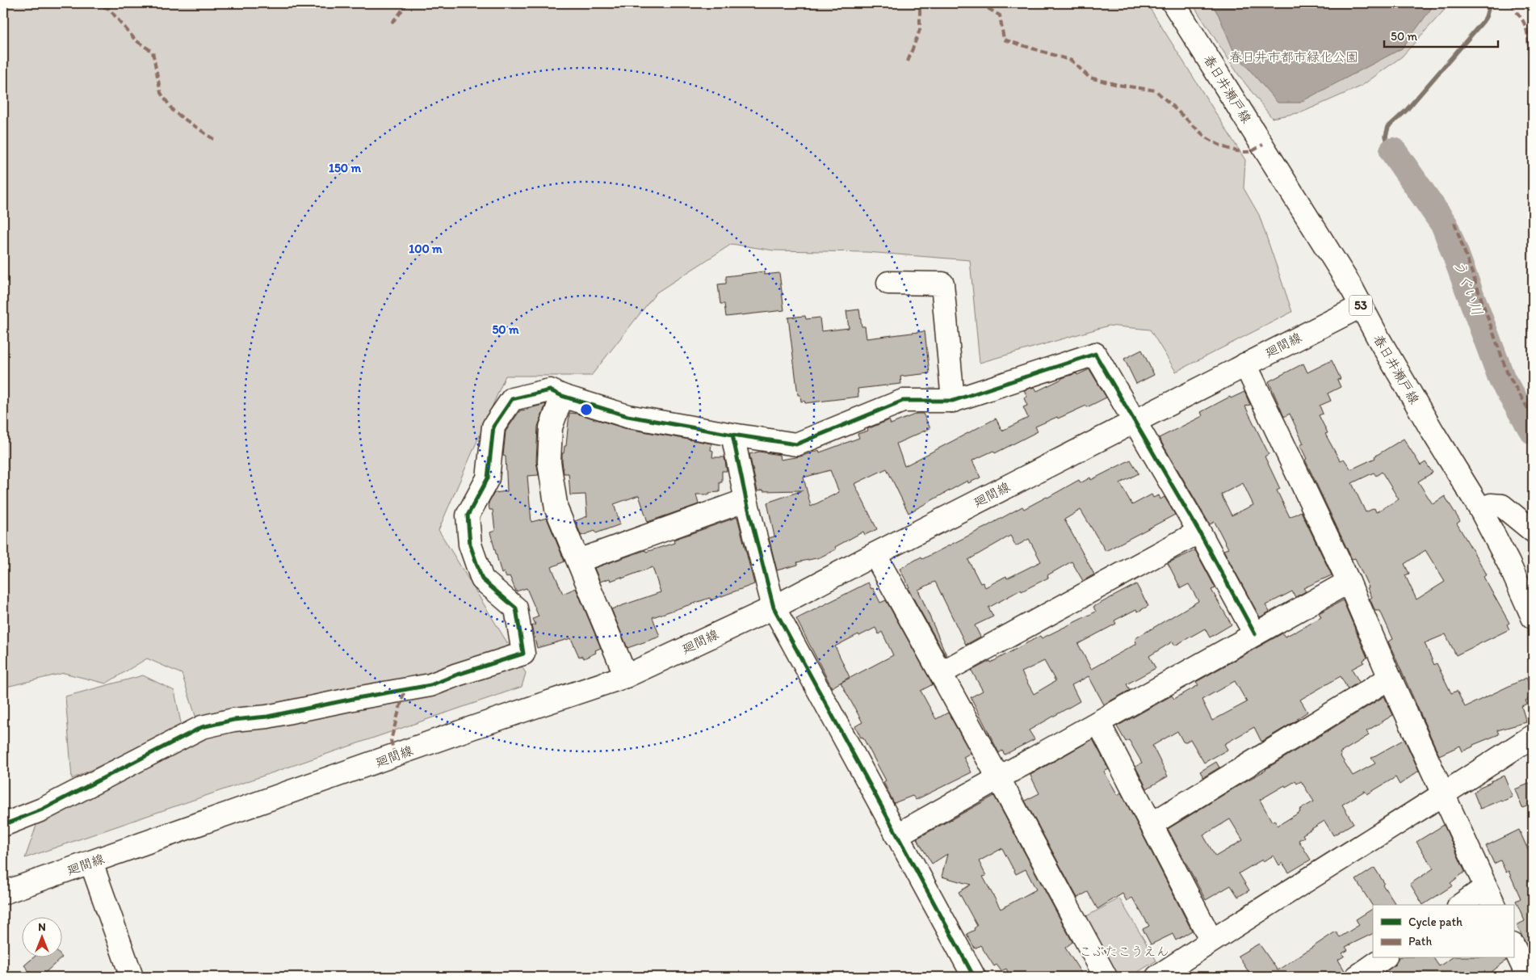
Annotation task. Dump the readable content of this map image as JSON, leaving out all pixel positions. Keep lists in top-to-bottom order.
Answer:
{
  "streets": {
    "street": ["春日井瀬戸線", "53", "廻間線"]
  },
  "crossings": [
    ["春日井瀬戸線", "廻間線"]
  ],
  "water": ["うぐい川"],
  "parks": ["春日井市都市緑化公園", "こぶたこうえん"],
  "legend": ["Cycle path", "Path"],
  "scale_bar": "50 m",
  "north": "top",
  "rings": ["150 m", "100 m", "50 m"]
}
